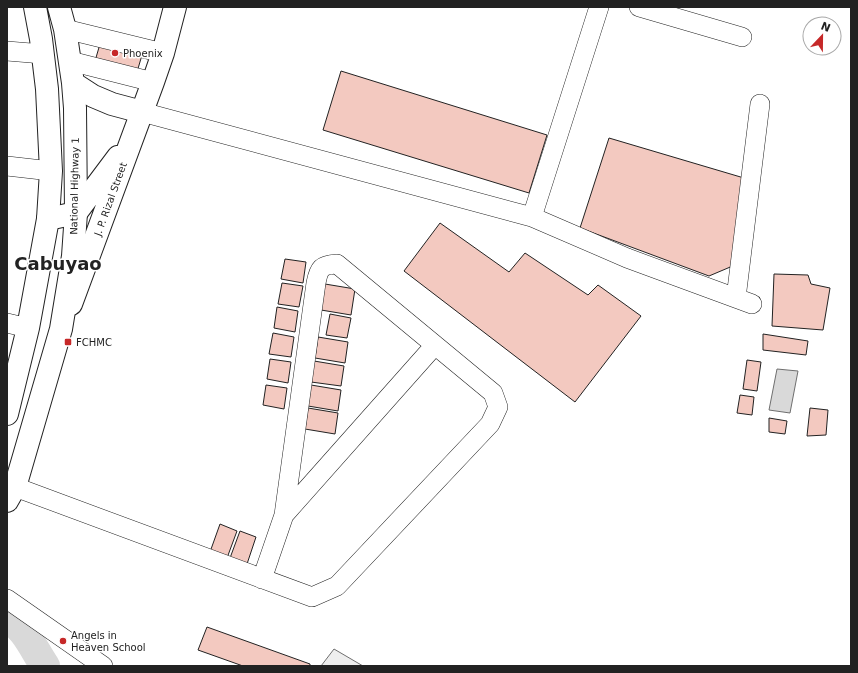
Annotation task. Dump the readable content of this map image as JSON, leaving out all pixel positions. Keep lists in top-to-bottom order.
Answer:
{
  "streets": {
    "main road": ["National Highway 1", "J. P. Rizal Street"]
  },
  "crossings": [
    ["National Highway 1", "J. P. Rizal Street"]
  ],
  "districts": ["Cabuyao"],
  "places": {
    "other": ["Phoenix", "Angels in Heaven School"],
    "transit": ["FCHMC"]
  },
  "north": "top"
}
